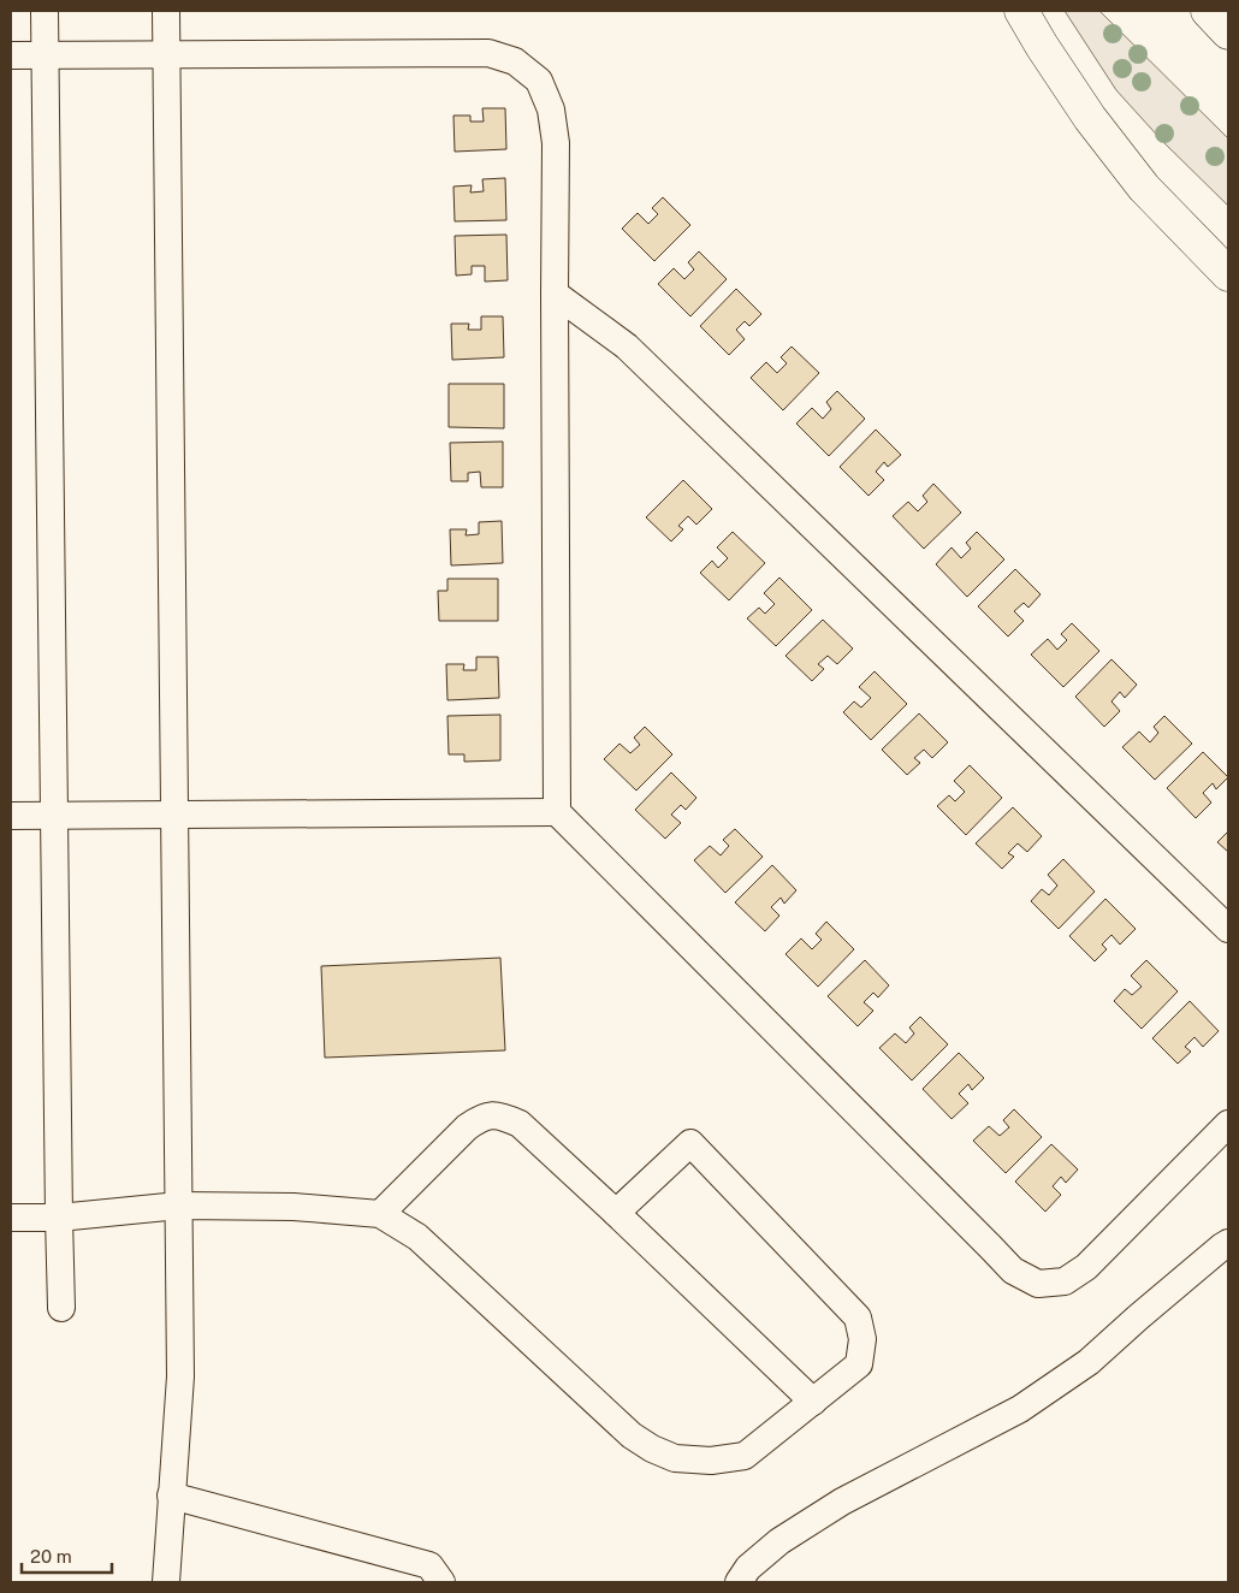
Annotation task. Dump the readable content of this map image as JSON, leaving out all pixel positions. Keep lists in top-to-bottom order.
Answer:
{
  "scale_bar": "20 m"
}
